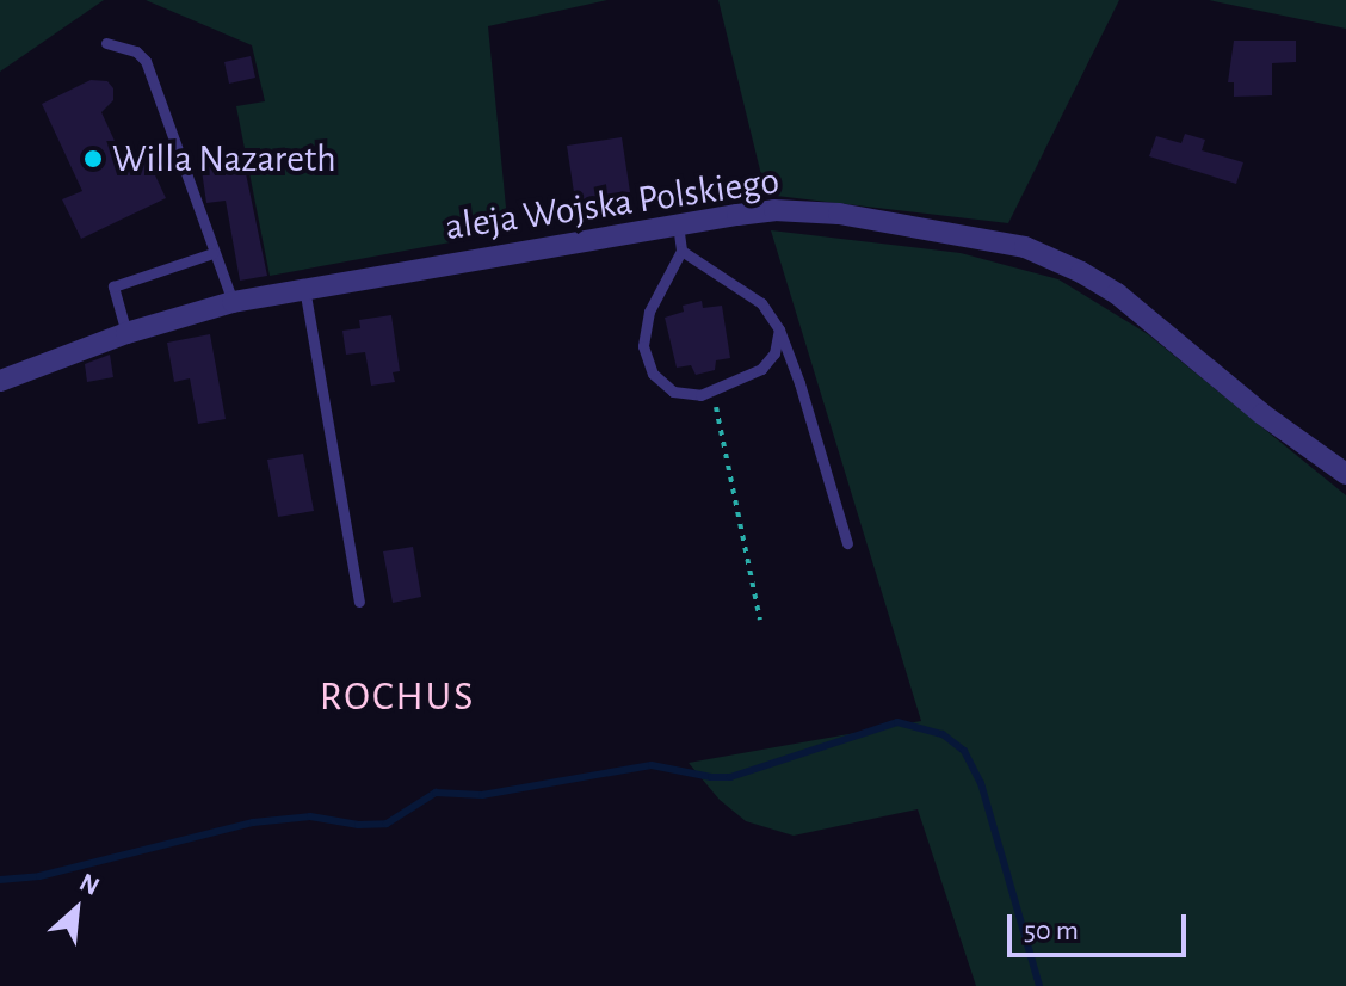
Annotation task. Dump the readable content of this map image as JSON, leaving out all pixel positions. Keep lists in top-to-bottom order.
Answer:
{
  "streets": {
    "street": ["aleja Wojska Polskiego"]
  },
  "districts": ["ROCHUS"],
  "places": ["Willa Nazareth"],
  "scale_bar": "50 m",
  "north": "top right"
}
